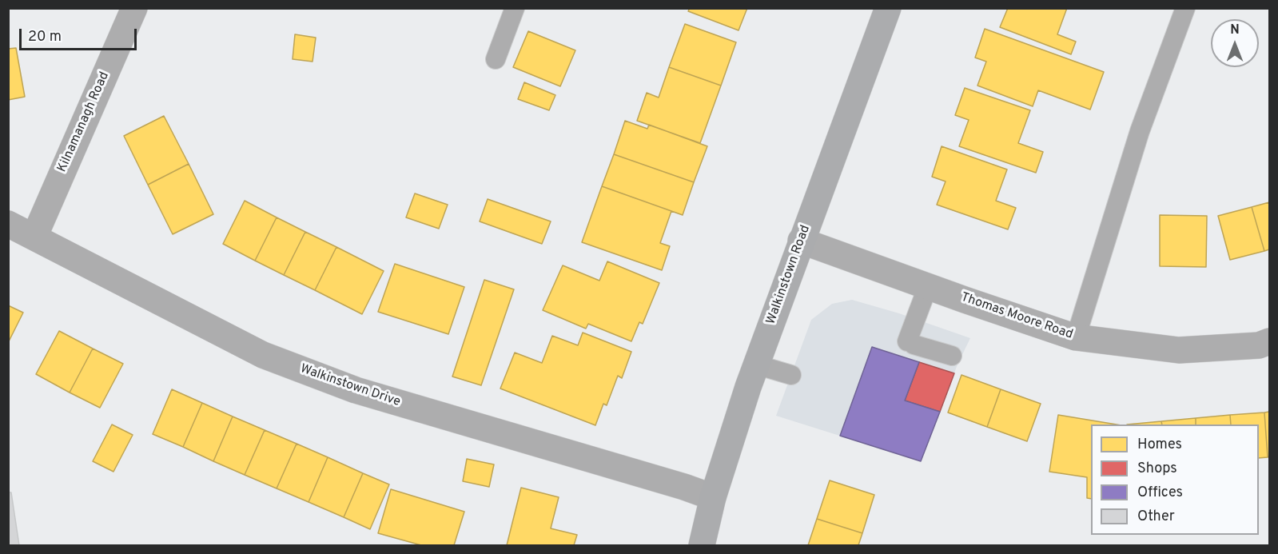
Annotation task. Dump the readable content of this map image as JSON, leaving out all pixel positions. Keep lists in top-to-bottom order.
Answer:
{
  "streets": {
    "main road": ["Walkinstown Road"],
    "street": ["Kilnamanagh Road", "Thomas Moore Road", "Walkinstown Drive"]
  },
  "crossings": [
    ["Kilnamanagh Road", "Walkinstown Drive"],
    ["Walkinstown Road", "Thomas Moore Road"],
    ["Walkinstown Road", "Walkinstown Drive"]
  ],
  "legend": [
    "Homes",
    "Shops",
    "Offices",
    "Other"
  ],
  "scale_bar": "20 m",
  "north": "top"
}
